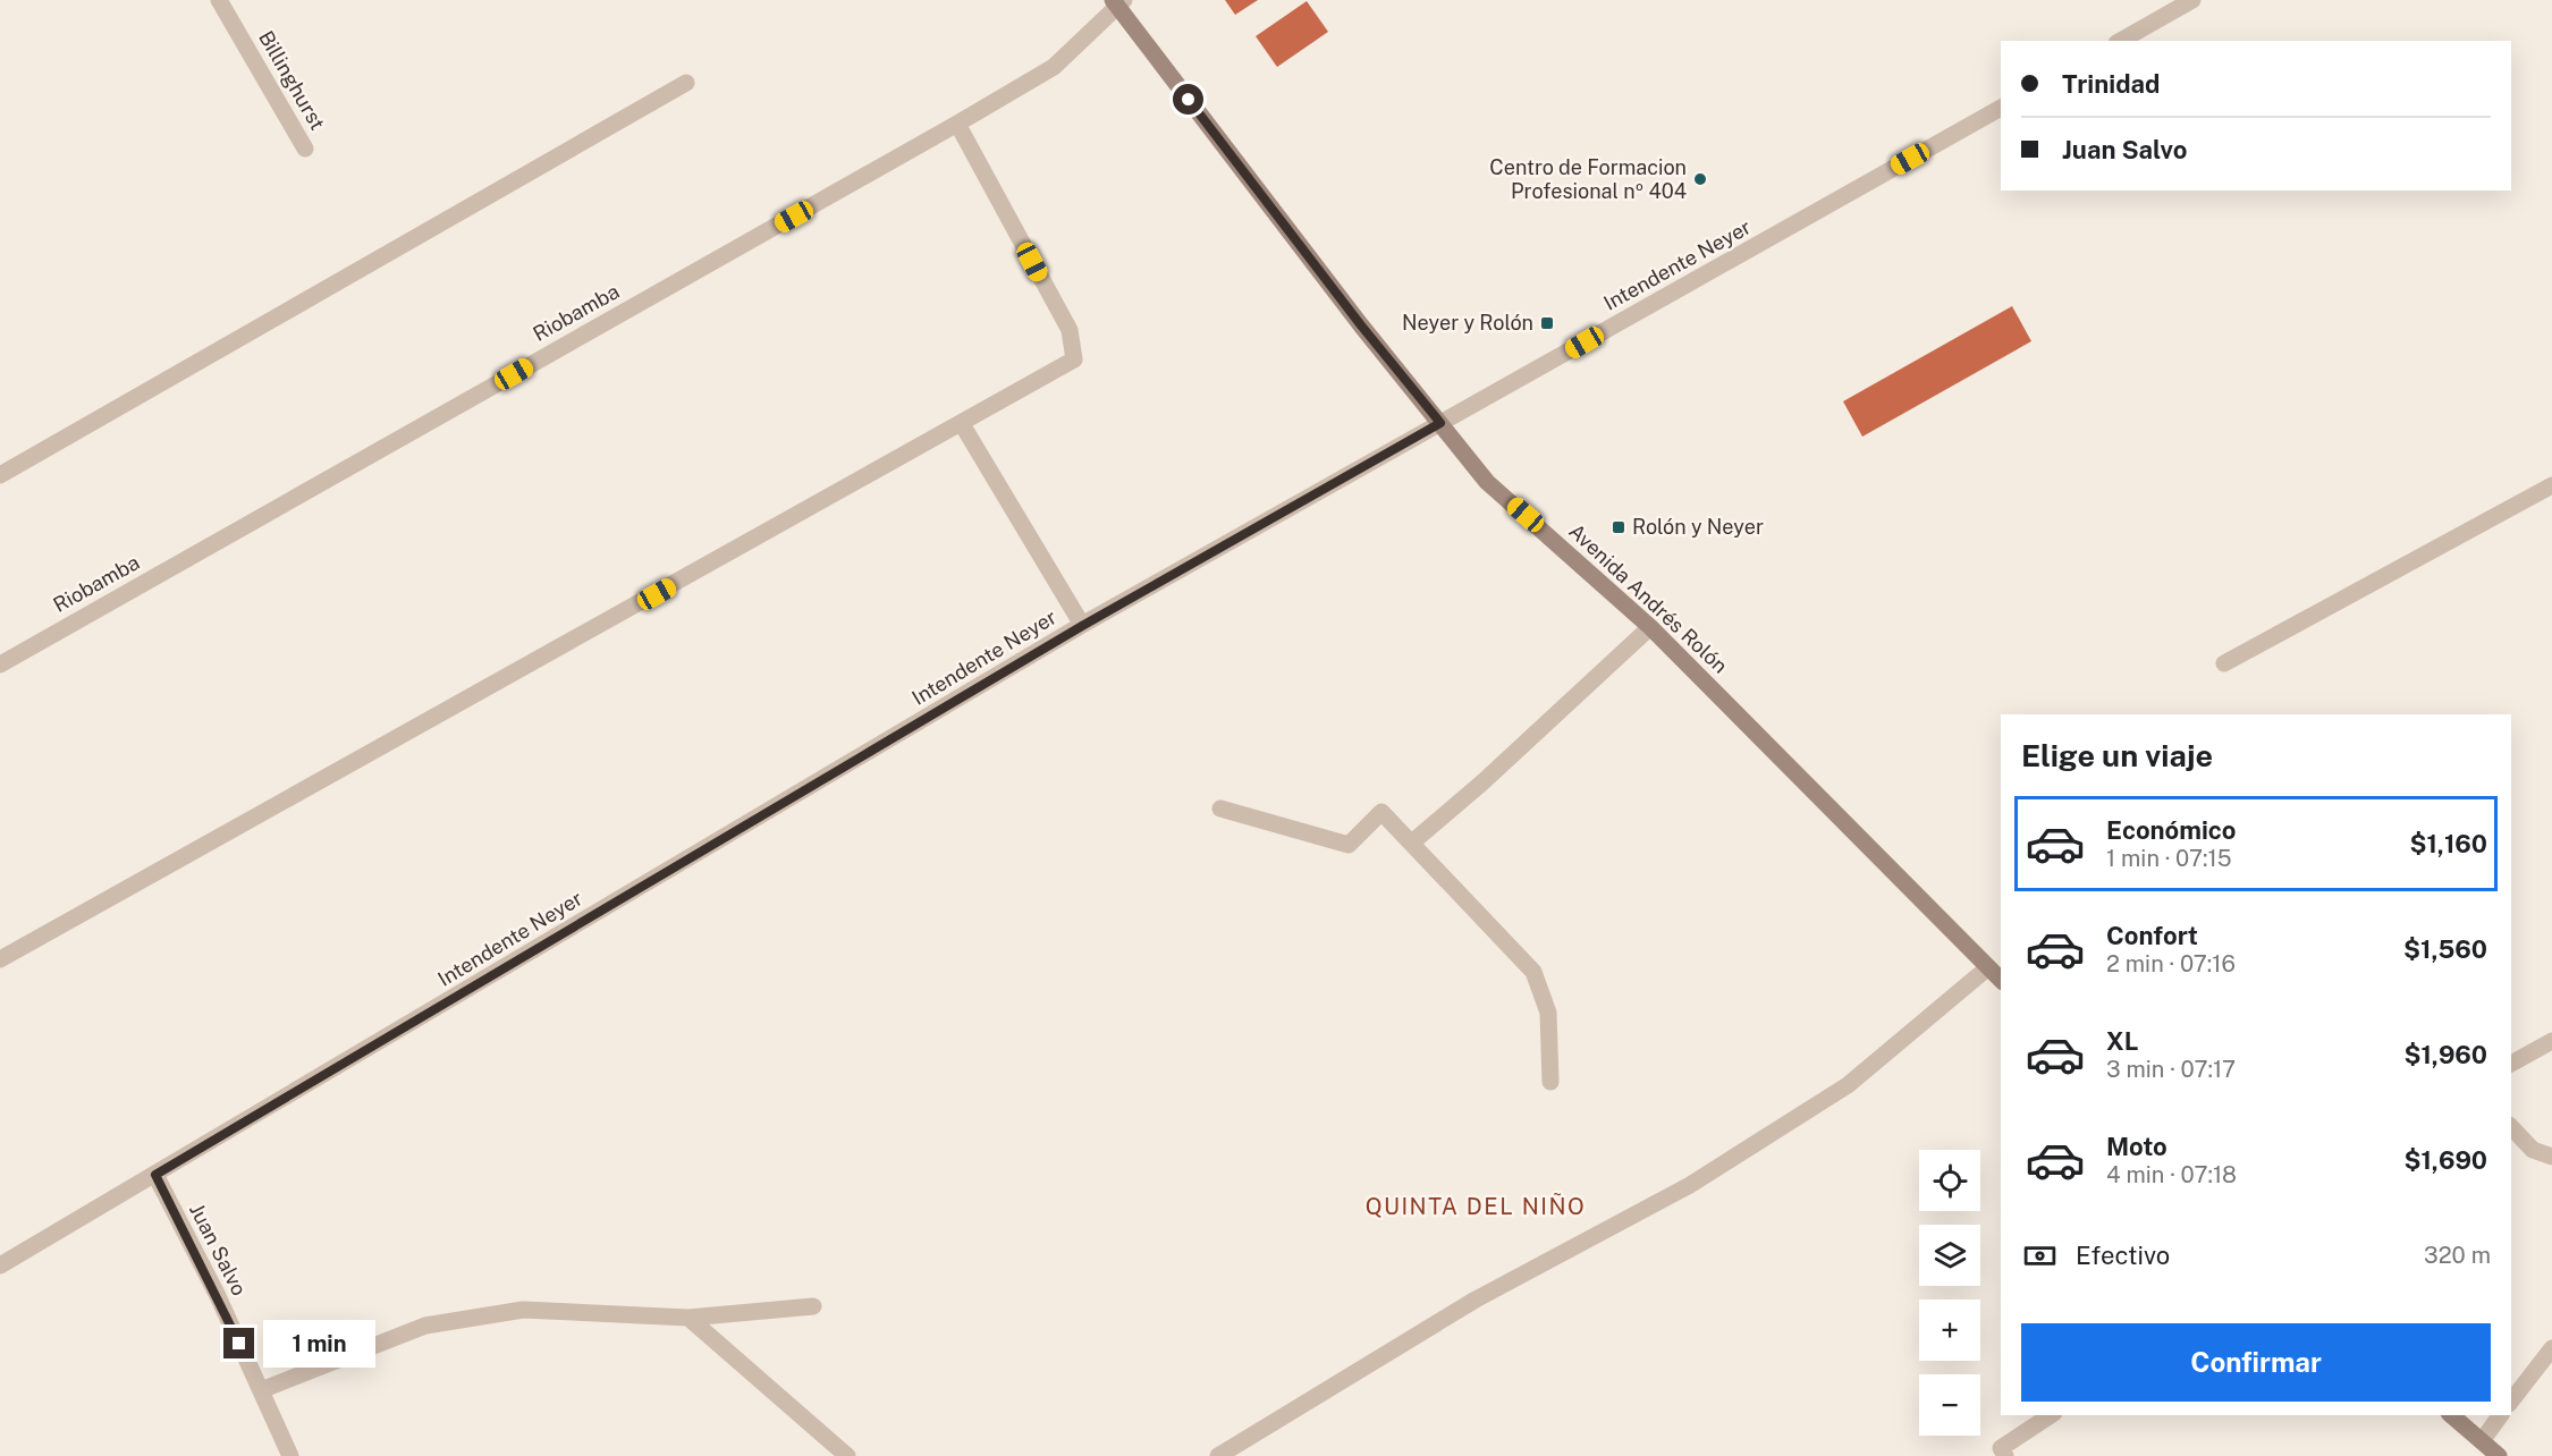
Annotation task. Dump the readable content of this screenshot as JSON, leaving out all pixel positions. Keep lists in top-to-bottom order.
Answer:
{
  "streets": {
    "main road": ["Avenida Andrés Rolón"],
    "street": [
      "Billinghurst",
      "Intendente Neyer",
      "Riobamba",
      "Juan Salvo"
    ]
  },
  "crossings": [
    ["Intendente Neyer", "Avenida Andrés Rolón"],
    ["Intendente Neyer", "Juan Salvo"],
    ["Riobamba", "Avenida Andrés Rolón"]
  ],
  "districts": ["QUINTA DEL NIÑO"],
  "places": {
    "other": ["Centro de Formacion Profesional nº 404"],
    "transit": ["Neyer y Rolón", "Rolón y Neyer"]
  },
  "page": {
    "banner": ["Trinidad", "Juan Salvo"],
    "heading": "Elige un viaje",
    "list": [
      {
        "name": "Económico",
        "note": "1 min · 07:15",
        "value": "$1,160"
      },
      {
        "name": "Confort",
        "note": "2 min · 07:16",
        "value": "$1,560"
      },
      {
        "name": "XL",
        "note": "3 min · 07:17",
        "value": "$1,960"
      },
      {
        "name": "Moto",
        "note": "4 min · 07:18",
        "value": "$1,690"
      }
    ],
    "map_buttons": ["+", "−"],
    "pay": ["Efectivo", "320 m"],
    "buttons": "Confirmar",
    "bubble": "1 min"
  }
}
